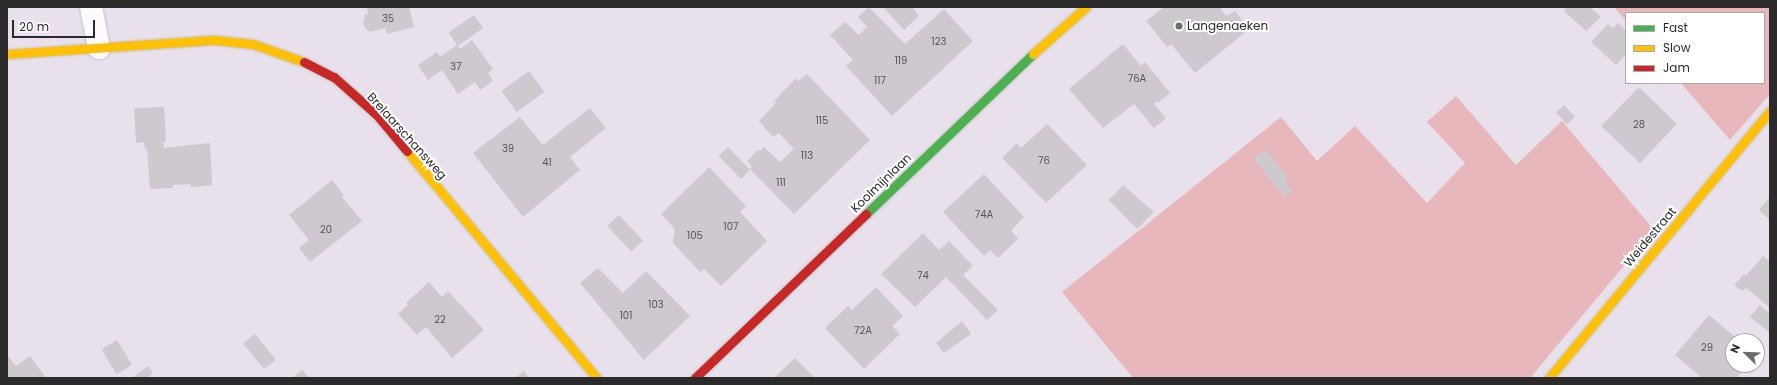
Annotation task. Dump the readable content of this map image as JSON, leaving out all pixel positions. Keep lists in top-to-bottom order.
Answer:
{
  "streets": {
    "street": ["Brelaarschansweg", "Koolmijnlaan", "Weidestraat"]
  },
  "places": ["Langenaeken"],
  "house_numbers": [
    "35",
    "123",
    "119",
    "37",
    "76A",
    "117",
    "115",
    "28",
    "39",
    "113",
    "76",
    "41",
    "111",
    "74A",
    "107",
    "20",
    "105",
    "74",
    "103",
    "101",
    "22",
    "72A",
    "29"
  ],
  "legend": ["Fast", "Slow", "Jam"],
  "scale_bar": "20 m",
  "north": "top left"
}
